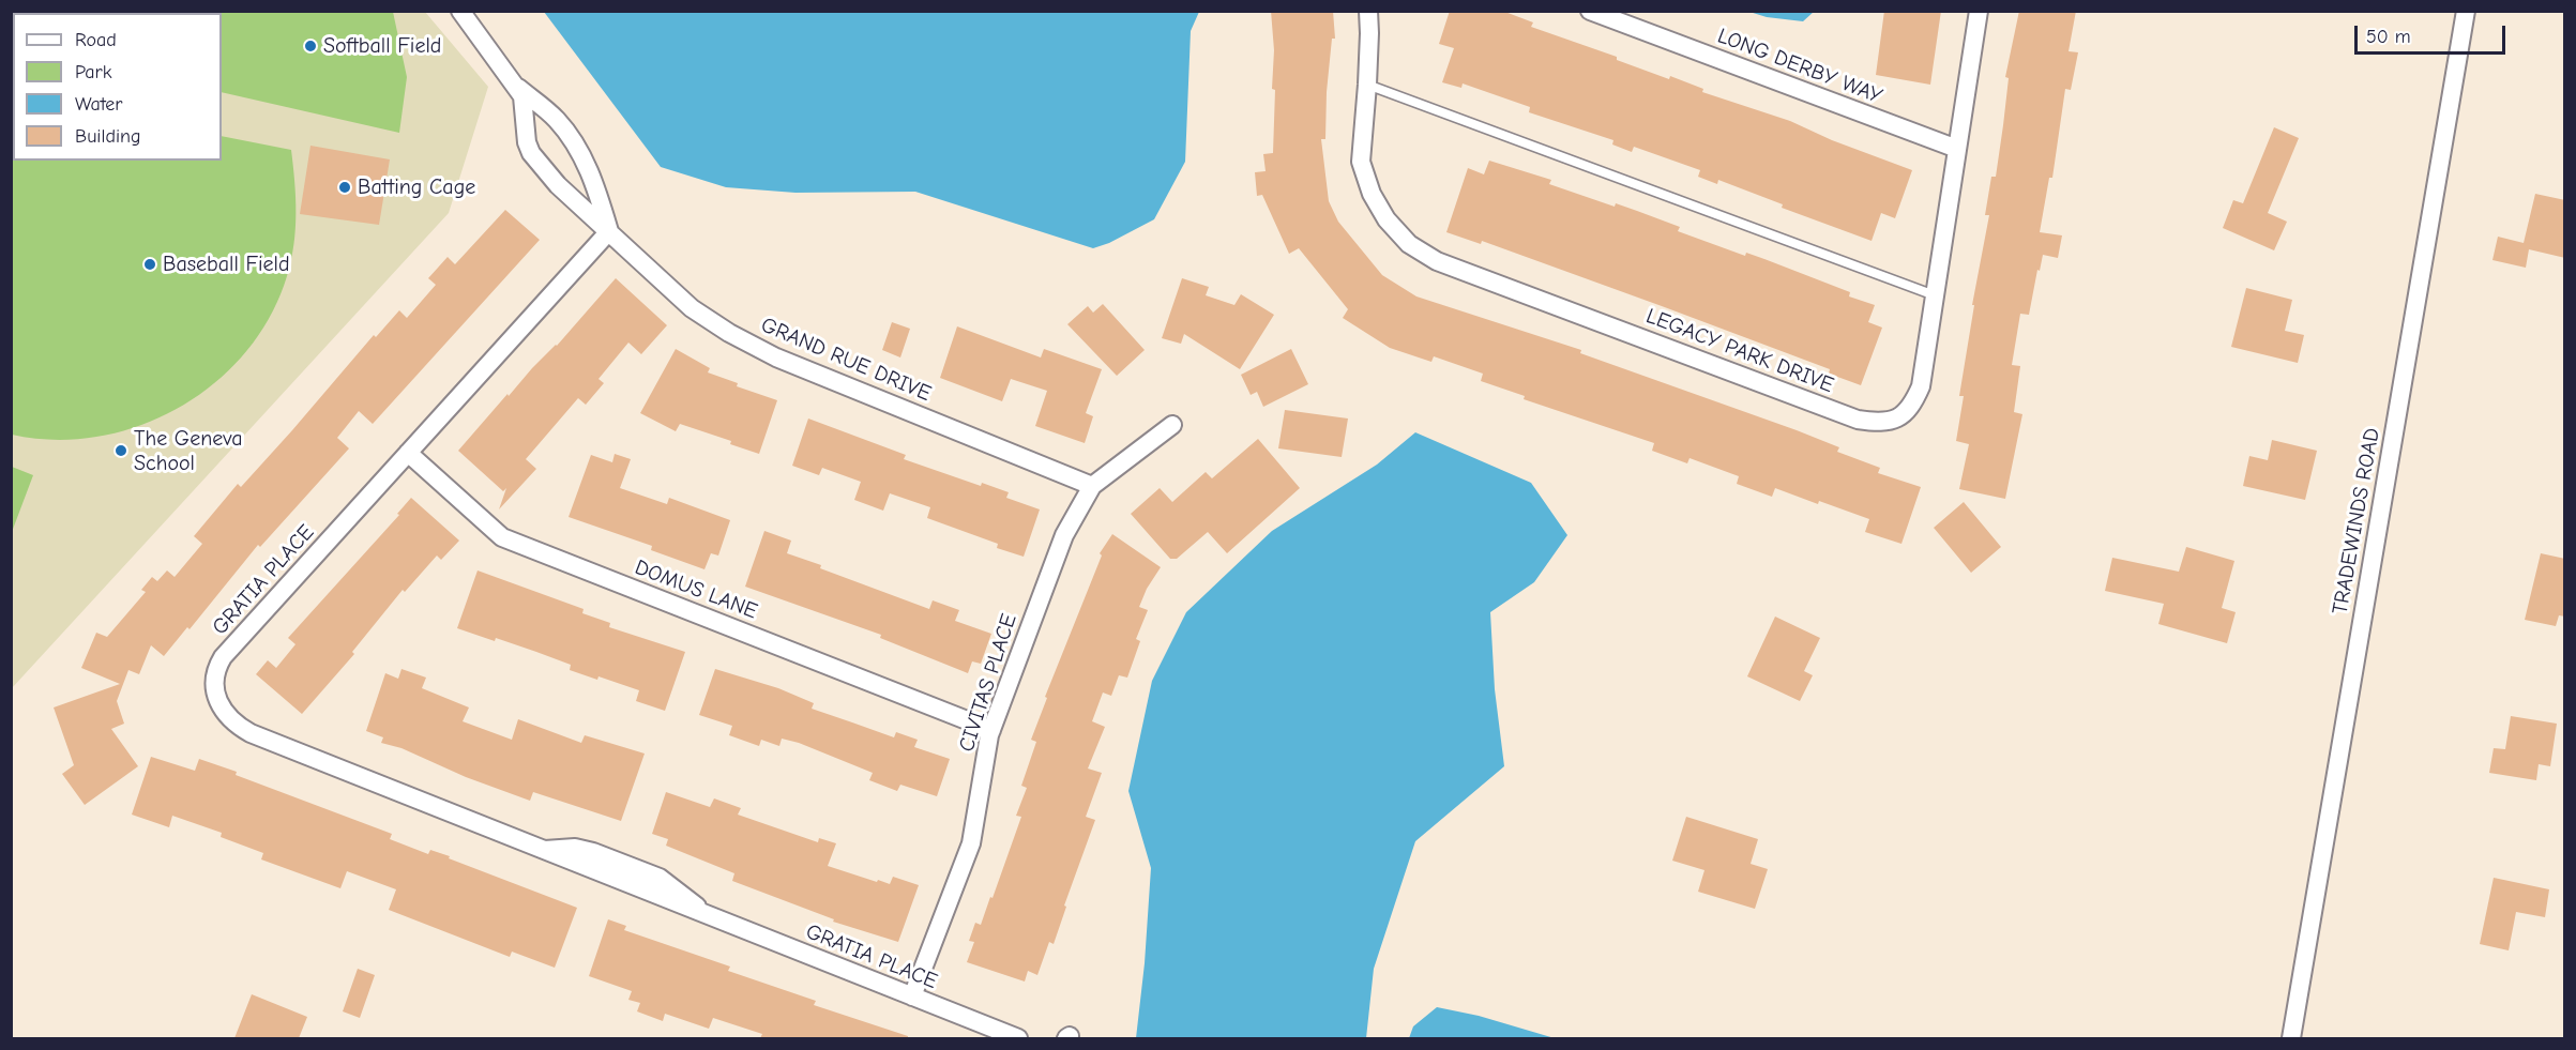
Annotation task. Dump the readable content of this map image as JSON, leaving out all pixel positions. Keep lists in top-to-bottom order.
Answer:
{
  "streets": {
    "street": [
      "LONG DERBY WAY",
      "LEGACY PARK DRIVE",
      "GRAND RUE DRIVE",
      "TRADEWINDS ROAD",
      "GRATIA PLACE",
      "DOMUS LANE",
      "CIVITAS PLACE"
    ]
  },
  "crossings": [
    ["LONG DERBY WAY", "LEGACY PARK DRIVE"],
    ["GRAND RUE DRIVE", "GRATIA PLACE"],
    ["GRAND RUE DRIVE", "CIVITAS PLACE"],
    ["GRATIA PLACE", "DOMUS LANE"],
    ["GRATIA PLACE", "CIVITAS PLACE"],
    ["DOMUS LANE", "CIVITAS PLACE"]
  ],
  "places": [
    "Softball Field",
    "Batting Cage",
    "Baseball Field",
    "The Geneva School"
  ],
  "legend": [
    "Road",
    "Park",
    "Water",
    "Building"
  ],
  "scale_bar": "50 m"
}
